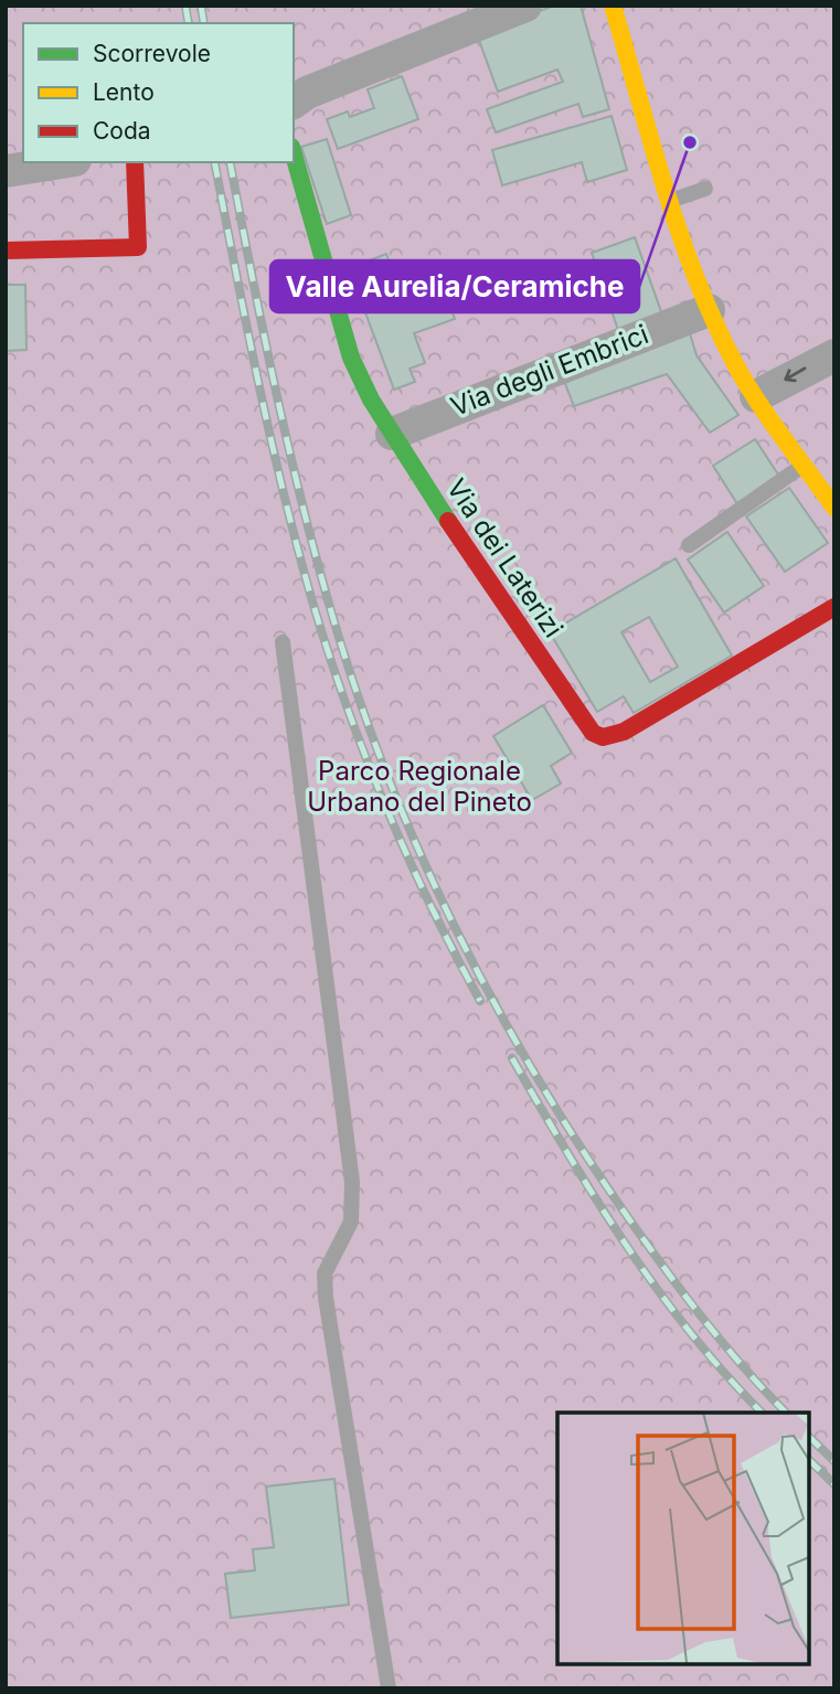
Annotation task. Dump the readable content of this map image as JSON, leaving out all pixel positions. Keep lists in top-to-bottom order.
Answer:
{
  "streets": {
    "street": ["Via degli Embrici", "Via dei Laterizi"]
  },
  "crossings": [
    ["Via degli Embrici", "Via dei Laterizi"]
  ],
  "parks": ["Parco Regionale Urbano del Pineto"],
  "places": ["Valle Aurelia/Ceramiche"],
  "legend": ["Scorrevole", "Lento", "Coda"]
}
